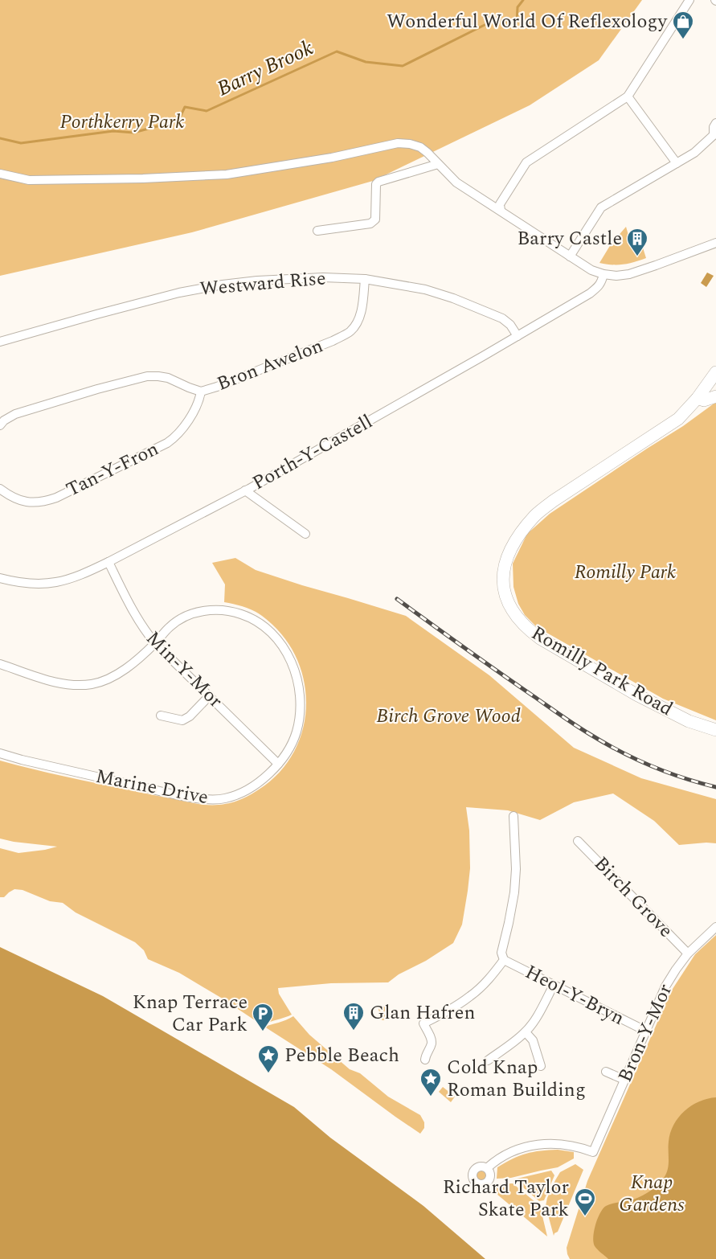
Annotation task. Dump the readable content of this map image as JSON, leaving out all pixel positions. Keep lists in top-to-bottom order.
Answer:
{
  "streets": {
    "street": [
      "Westward Rise",
      "Bron Awelon",
      "Porth-Y-Castell",
      "Tan-Y-Fron",
      "Min-Y-Mor",
      "Romilly Park Road",
      "Marine Drive",
      "Birch Grove",
      "Heol-Y-Bryn",
      "Bron-Y-Mor"
    ]
  },
  "crossings": [
    ["Westward Rise", "Bron Awelon"],
    ["Westward Rise", "Porth-Y-Castell"],
    ["Bron Awelon", "Tan-Y-Fron"],
    ["Porth-Y-Castell", "Min-Y-Mor"],
    ["Min-Y-Mor", "Marine Drive"],
    ["Birch Grove", "Bron-Y-Mor"],
    ["Heol-Y-Bryn", "Bron-Y-Mor"]
  ],
  "water": ["Barry Brook"],
  "parks": [
    "Porthkerry Park",
    "Romilly Park",
    "Birch Grove Wood",
    "Knap Gardens"
  ],
  "places": {
    "shop": ["Wonderful World Of Reflexology"],
    "building": ["Barry Castle", "Glan Hafren"],
    "parking": ["Knap Terrace Car Park"],
    "place": ["Pebble Beach", "Cold Knap Roman Building"],
    "sports": ["Richard Taylor Skate Park"]
  }
}
